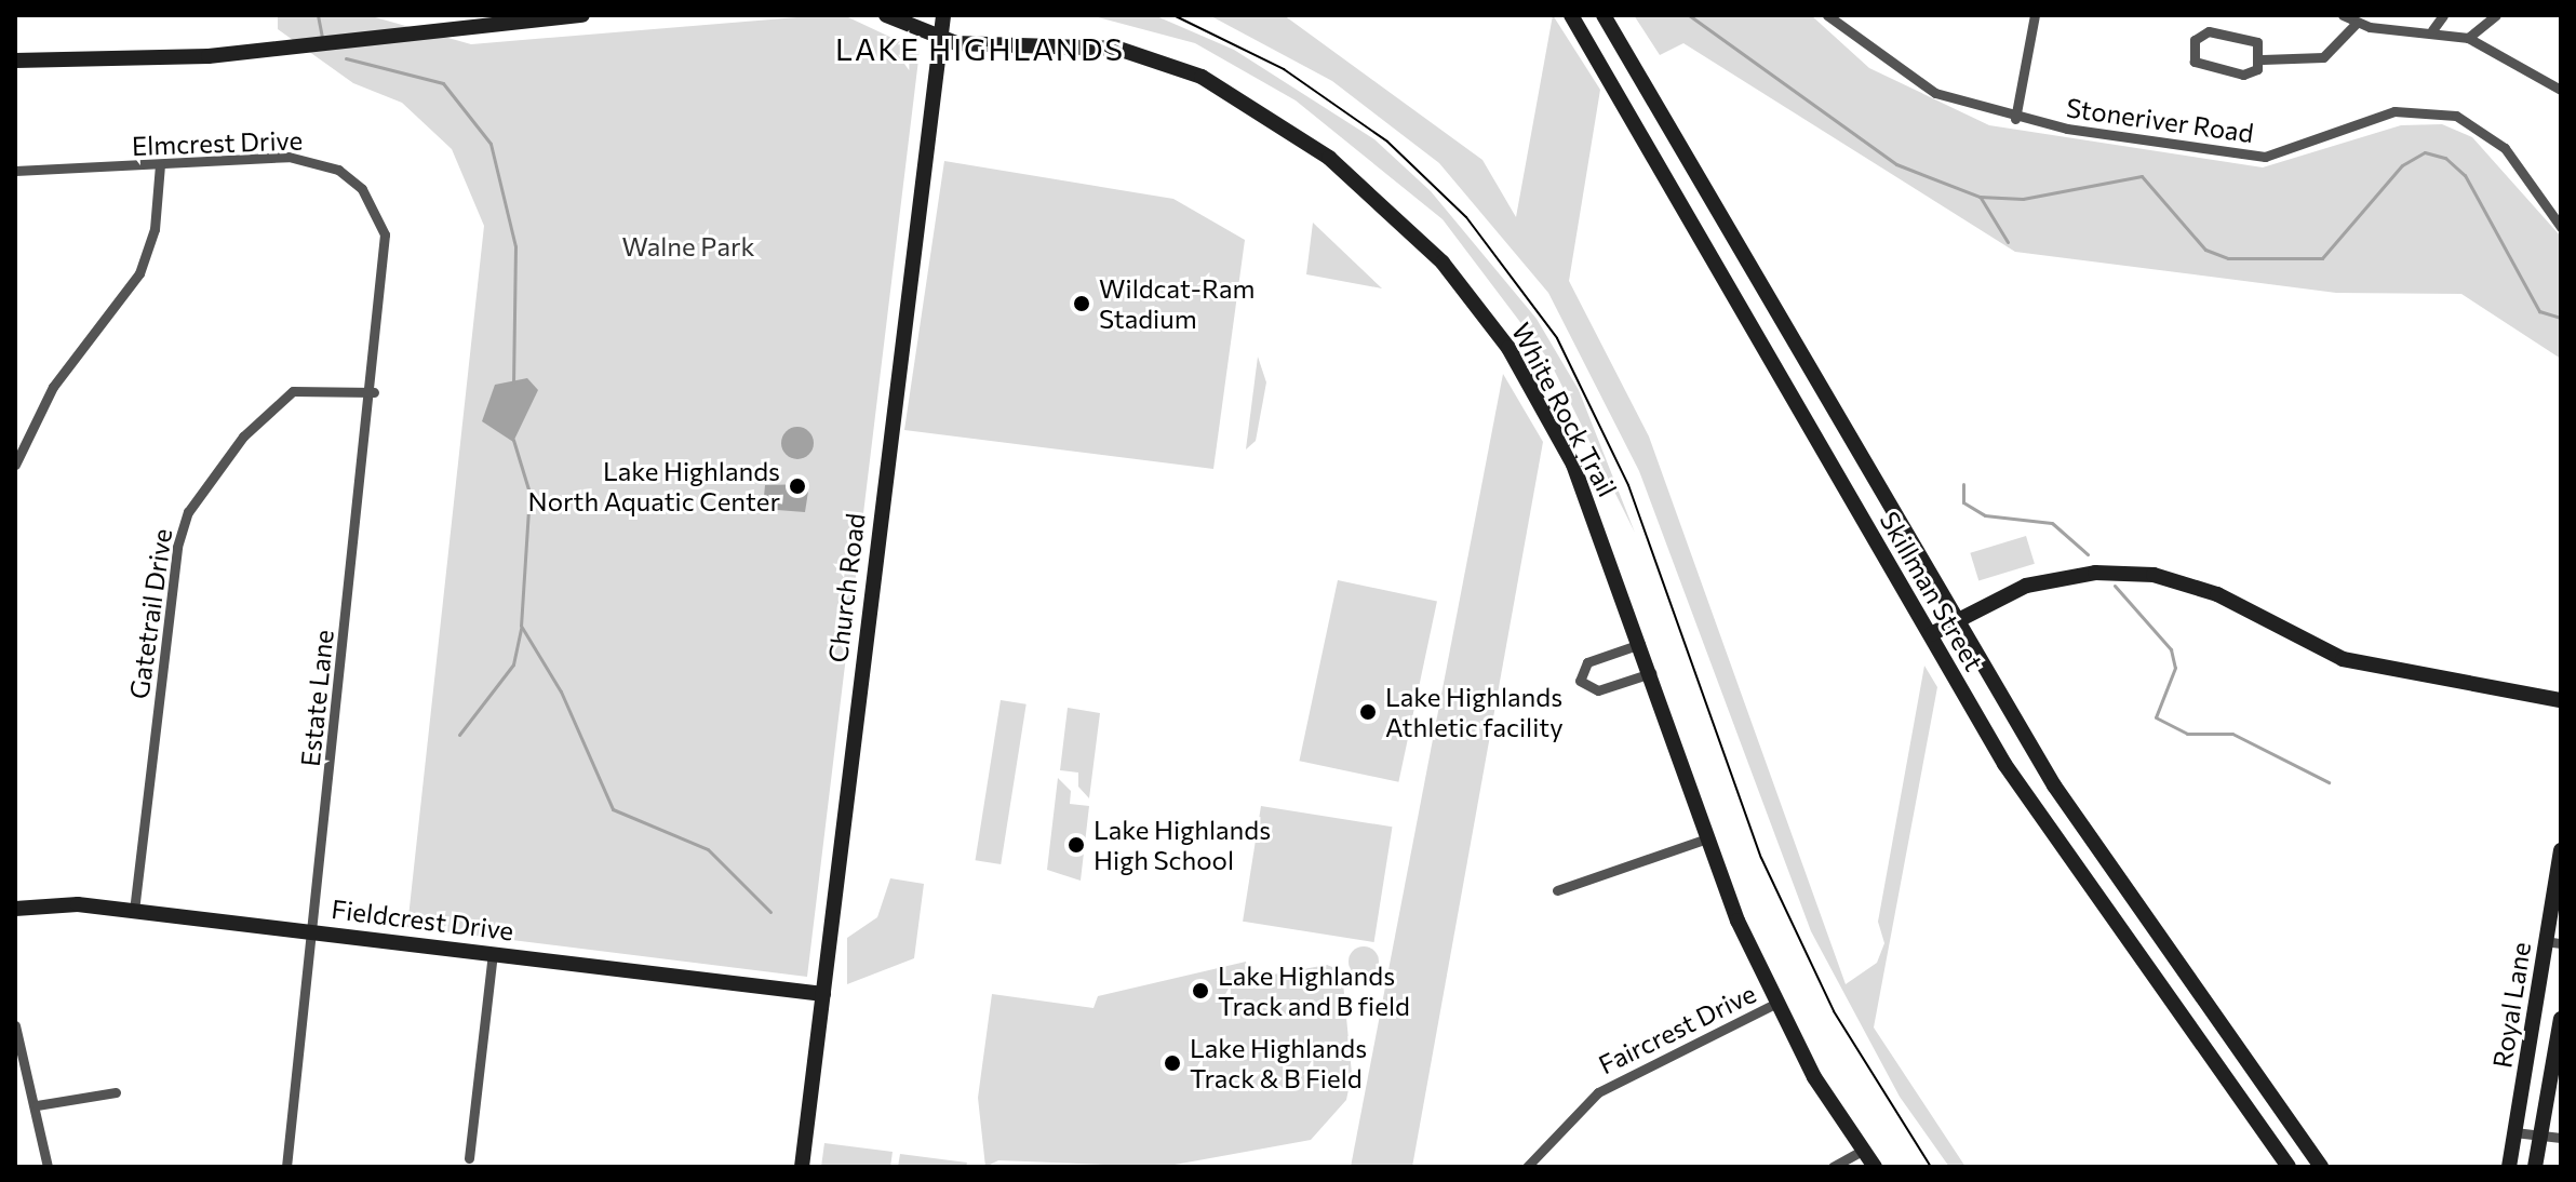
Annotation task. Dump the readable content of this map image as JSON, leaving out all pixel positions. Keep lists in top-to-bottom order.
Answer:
{
  "streets": {
    "street": [
      "Stoneriver Road",
      "Elmcrest Drive",
      "White Rock Trail",
      "Church Road",
      "Skillman Street",
      "Gatetrail Drive",
      "Estate Lane",
      "Fieldcrest Drive",
      "Royal Lane",
      "Faircrest Drive"
    ]
  },
  "crossings": [
    ["Elmcrest Drive", "Estate Lane"],
    ["White Rock Trail", "Church Road"],
    ["White Rock Trail", "Faircrest Drive"],
    ["Church Road", "Fieldcrest Drive"],
    ["Gatetrail Drive", "Estate Lane"],
    ["Gatetrail Drive", "Fieldcrest Drive"],
    ["Estate Lane", "Fieldcrest Drive"]
  ],
  "districts": ["LAKE HIGHLANDS"],
  "parks": ["Walne Park"],
  "places": [
    "Wildcat-Ram Stadium",
    "Lake Highlands North Aquatic Center",
    "Lake Highlands Athletic facility",
    "Lake Highlands High School",
    "Lake Highlands Track and B field",
    "Lake Highlands Track & B Field"
  ]
}
